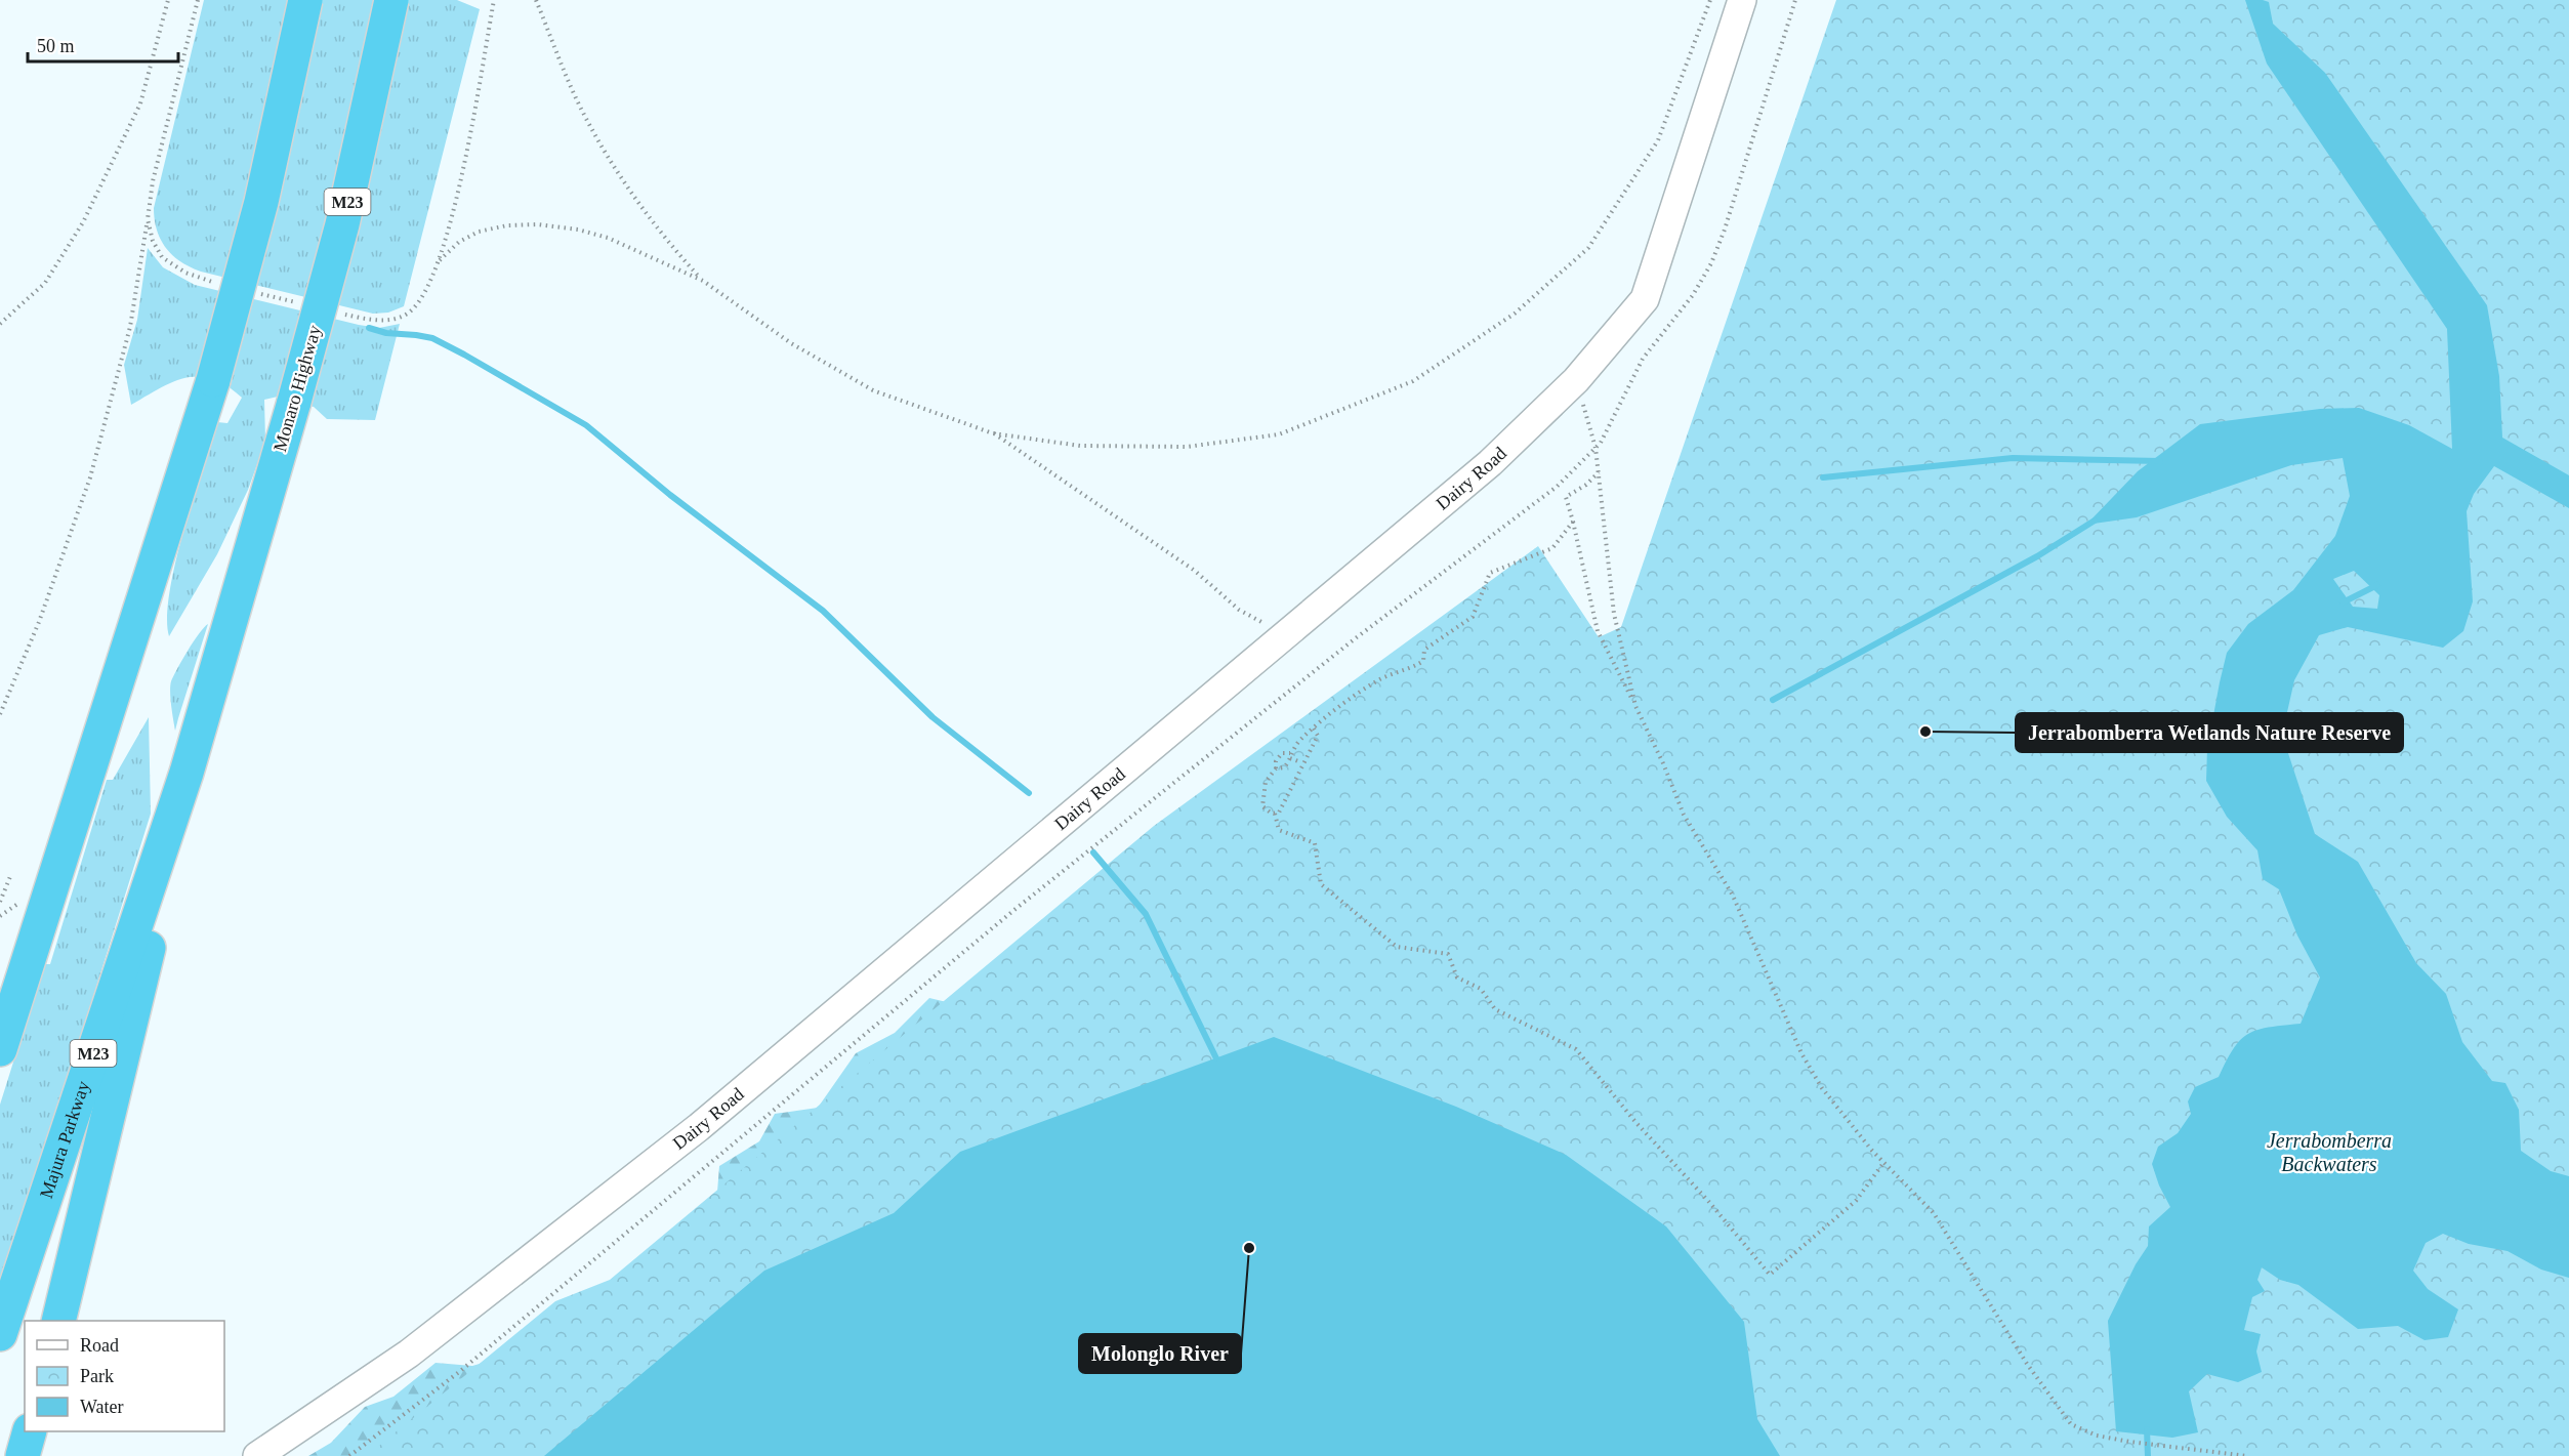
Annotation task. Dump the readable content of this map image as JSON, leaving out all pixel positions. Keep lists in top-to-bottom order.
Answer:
{
  "streets": {
    "highway": ["M23", "Monaro Highway", "Majura Parkway"],
    "street": ["Dairy Road"]
  },
  "crossings": [
    ["Monaro Highway", "Majura Parkway"]
  ],
  "water": ["Jerrabomberra Backwaters"],
  "places": ["Jerrabomberra Wetlands Nature Reserve", "Molonglo River"],
  "legend": ["Road", "Park", "Water"],
  "scale_bar": "50 m"
}
